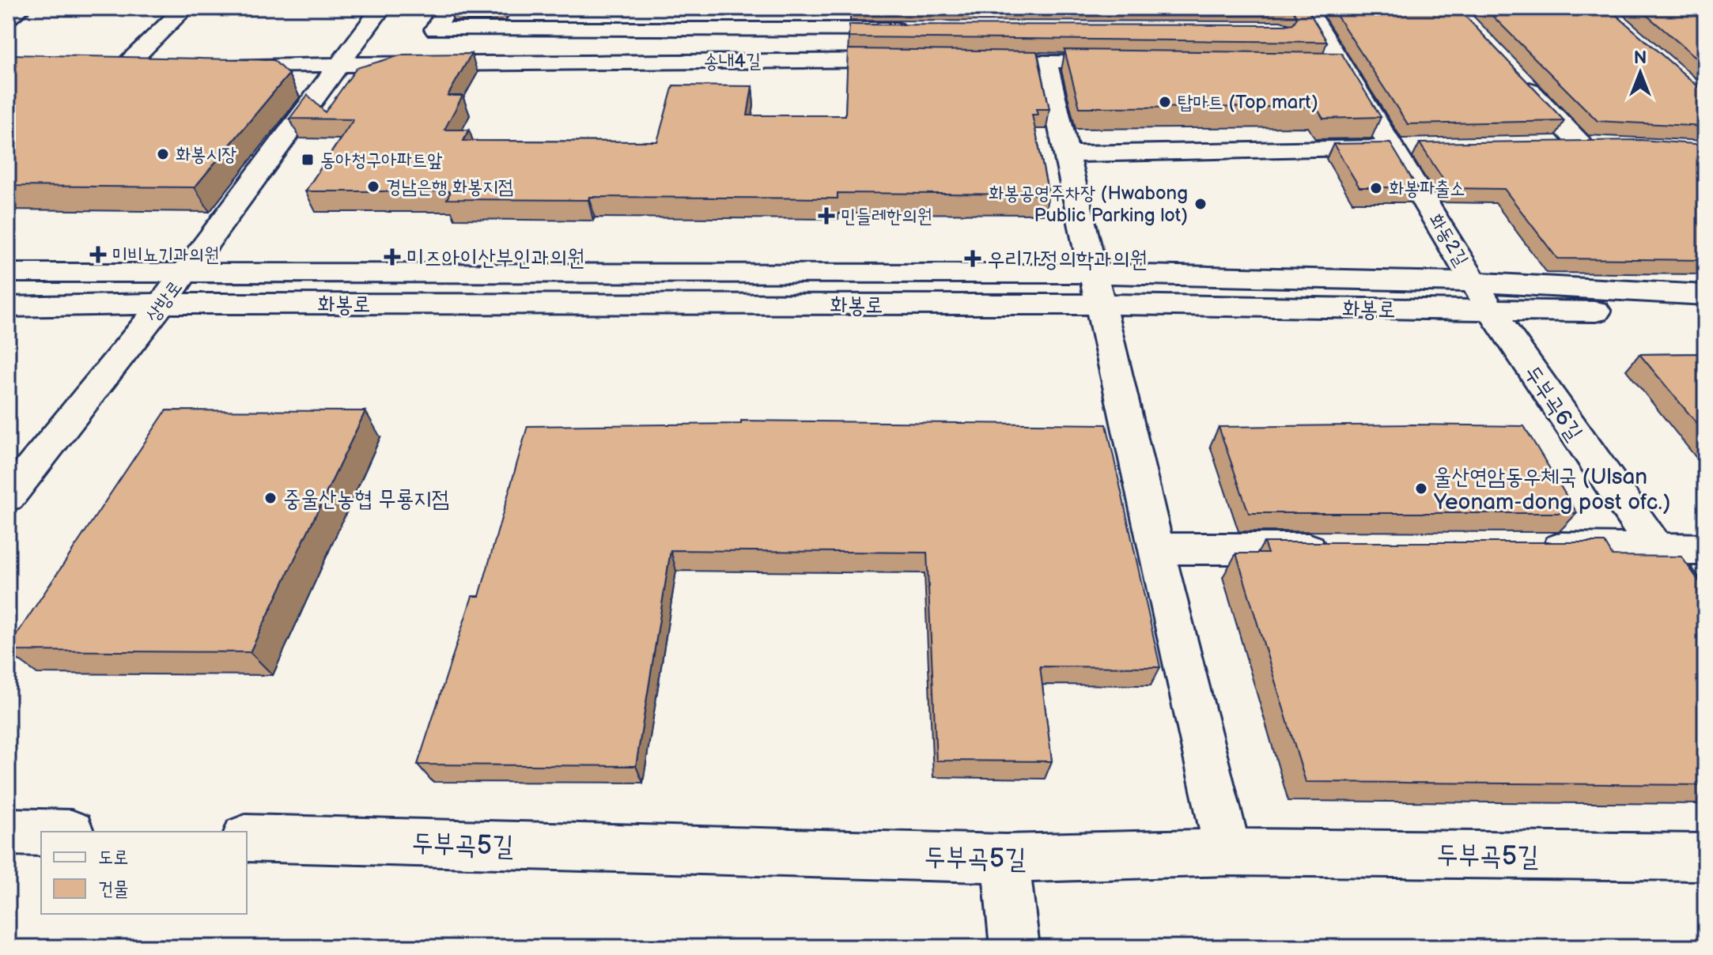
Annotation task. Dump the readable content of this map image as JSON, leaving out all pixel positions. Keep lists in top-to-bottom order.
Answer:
{
  "streets": {
    "street": [
      "송내4길",
      "화동2길",
      "상방로",
      "화봉로",
      "두부곡6길",
      "두부곡5길"
    ]
  },
  "crossings": [
    ["송내4길", "상방로"],
    ["화동2길", "화봉로"],
    ["화동2길", "두부곡6길"],
    ["상방로", "화봉로"],
    ["화봉로", "두부곡6길"]
  ],
  "places": {
    "other": [
      "탑마트 (Top mart)",
      "화봉시장",
      "경남은행 화봉지점",
      "화봉파출소",
      "화봉공영주차장 (Hwabong Public Parking lot)",
      "울산연암동우체국 (Ulsan Yeonam-dong post ofc.)",
      "중울산농협 무룡지점"
    ],
    "transit": ["동아청구아파트앞"],
    "health": [
      "민들레한의원",
      "미비뇨기과의원",
      "미즈아이산부인과의원",
      "우리가정의학과의원"
    ]
  },
  "legend": ["도로", "건물"],
  "north": "top"
}
